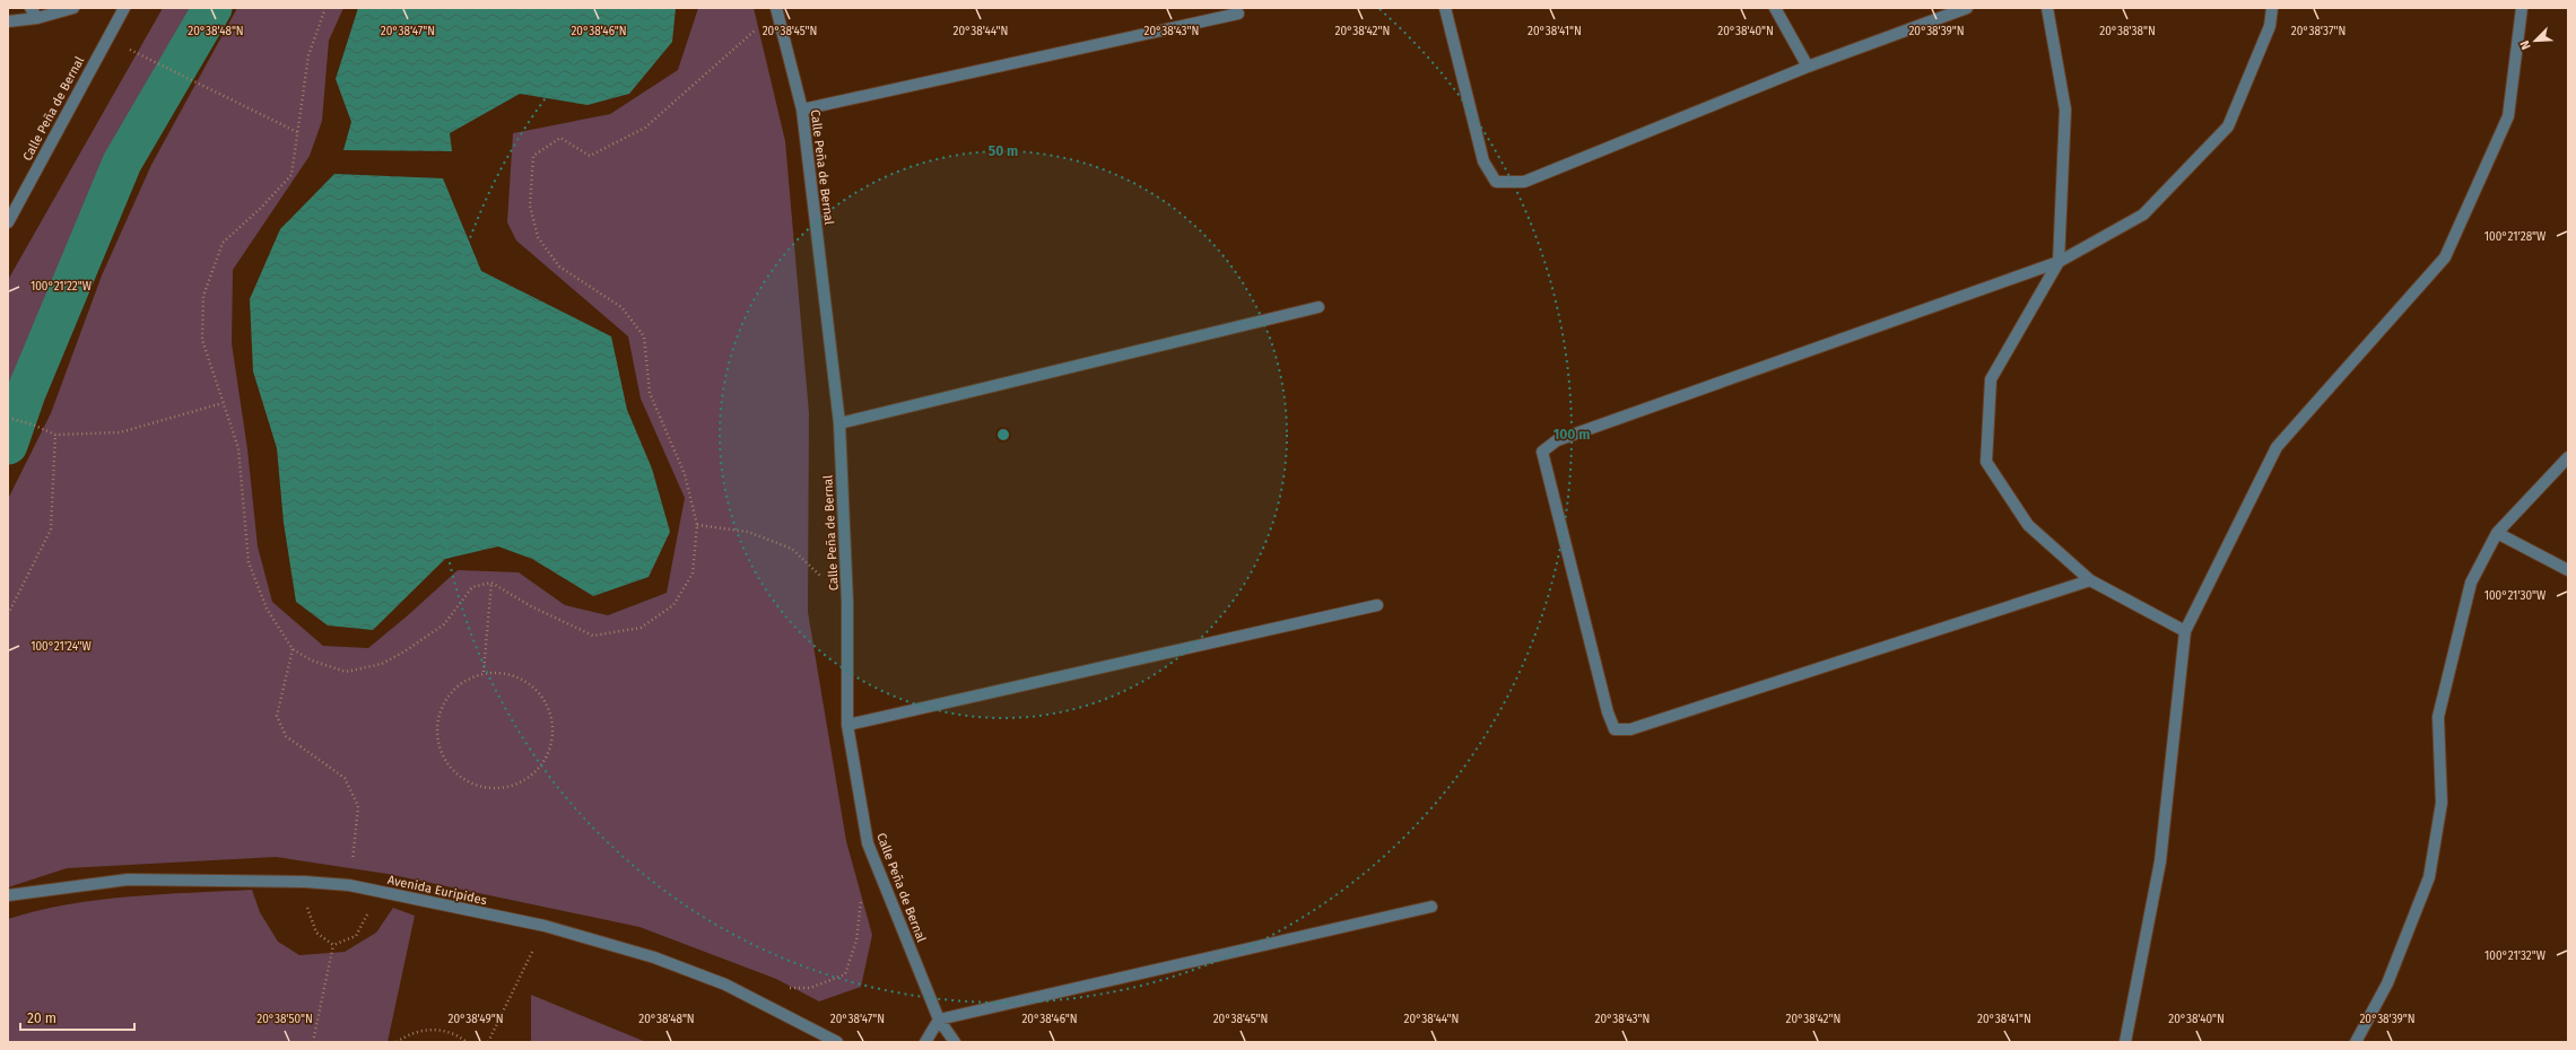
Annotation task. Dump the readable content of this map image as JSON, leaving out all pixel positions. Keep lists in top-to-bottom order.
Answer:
{
  "streets": {
    "street": ["Calle Peña de Bernal", "Avenida Euripides"]
  },
  "scale_bar": "20 m",
  "north": "bottom left",
  "coordinates": [
    "20°38'37\"N",
    "20°38'48\"N",
    "20°38'47\"N",
    "20°38'46\"N",
    "20°38'45\"N",
    "20°38'44\"N",
    "20°38'43\"N",
    "20°38'42\"N",
    "20°38'41\"N",
    "20°38'40\"N",
    "20°38'39\"N",
    "20°38'38\"N",
    "100°21'28\"W",
    "100°21'22\"W",
    "100°21'30\"W",
    "100°21'24\"W",
    "100°21'32\"W",
    "20°38'50\"N",
    "20°38'49\"N"
  ],
  "rings": ["50 m", "100 m"]
}
